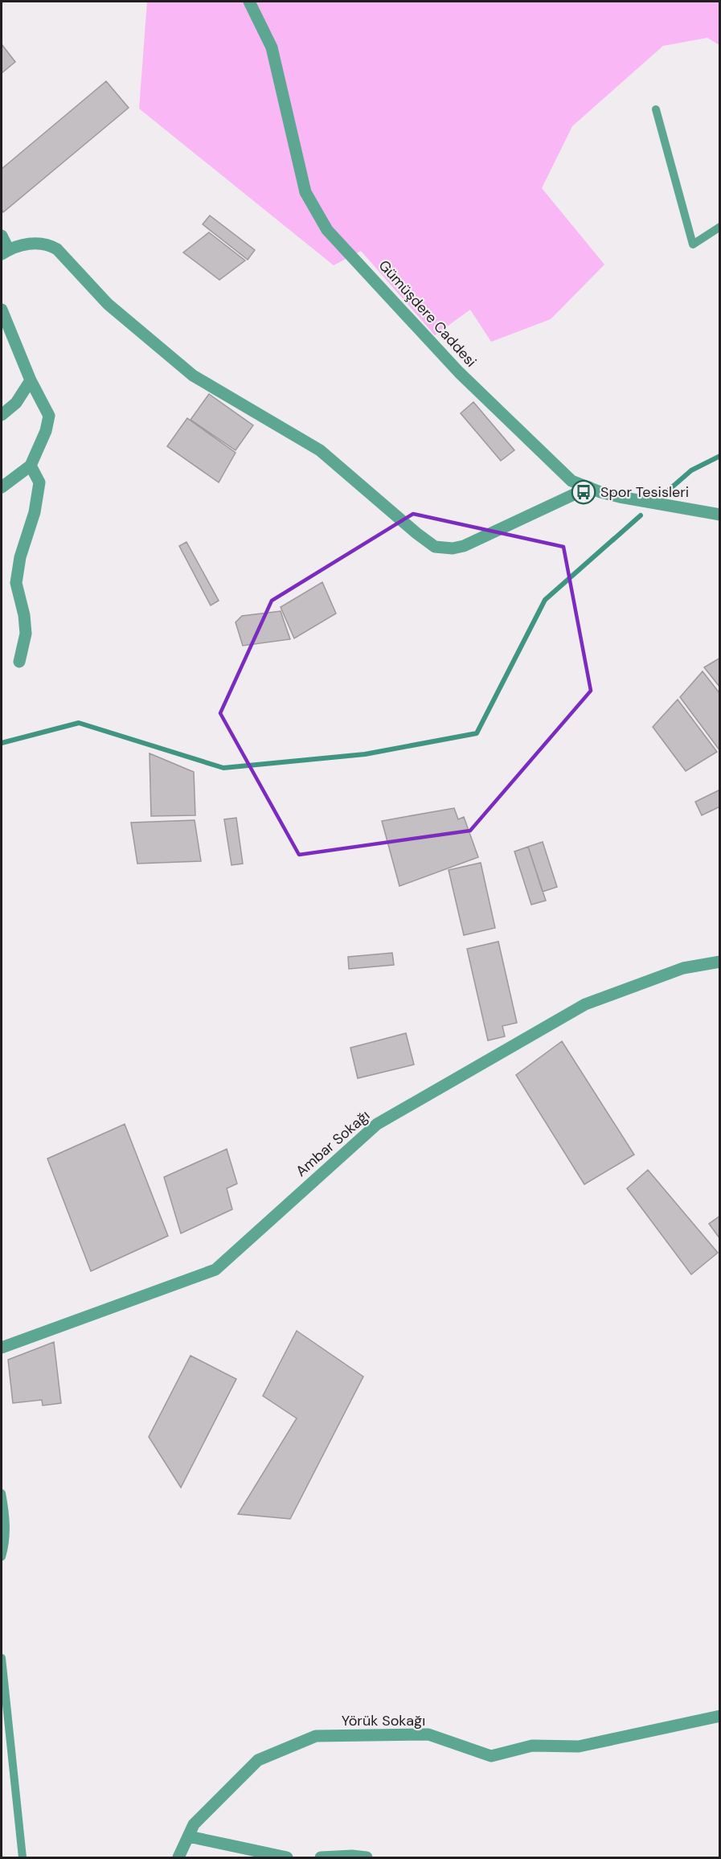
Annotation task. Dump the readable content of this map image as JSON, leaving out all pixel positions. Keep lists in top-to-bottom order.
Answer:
{
  "streets": {
    "street": ["Gümüşdere Caddesi", "Ambar Sokağı", "Yörük Sokağı"]
  },
  "places": {
    "bus stop": ["Spor Tesisleri"]
  }
}
